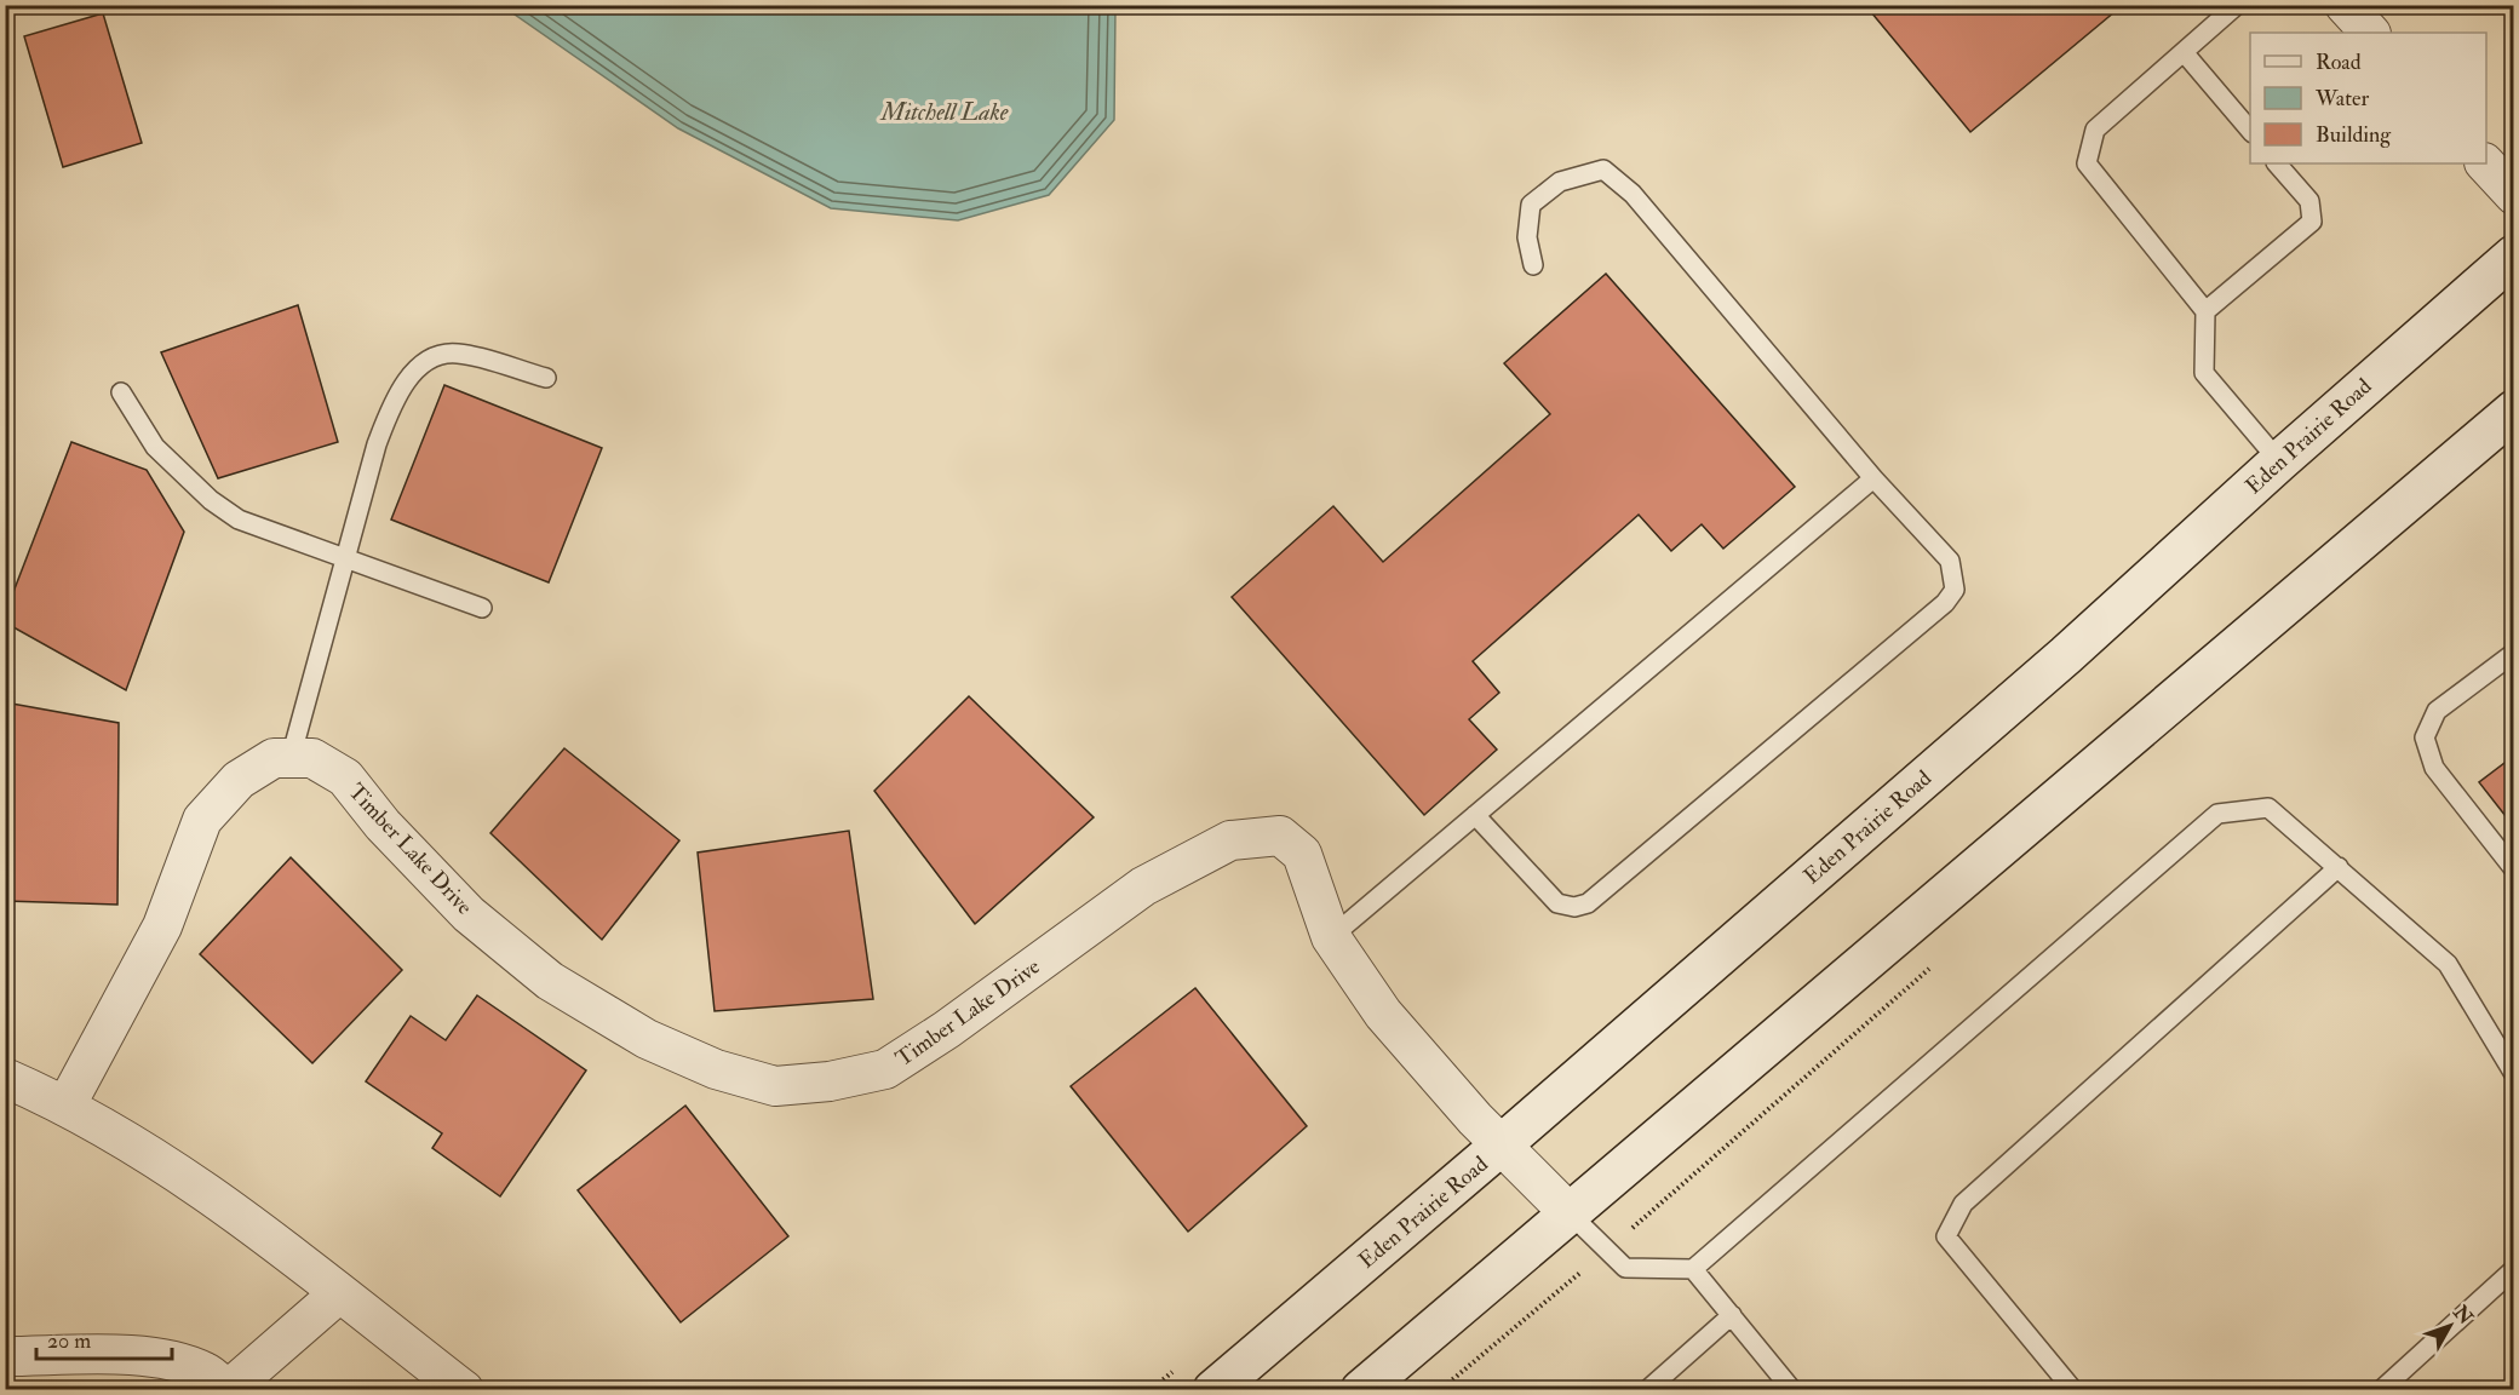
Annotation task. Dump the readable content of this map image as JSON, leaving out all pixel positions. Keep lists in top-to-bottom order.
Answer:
{
  "streets": {
    "main road": ["Eden Prairie Road"],
    "street": ["Timber Lake Drive"]
  },
  "crossings": [
    ["Eden Prairie Road", "Timber Lake Drive"]
  ],
  "water": ["Mitchell Lake"],
  "legend": ["Road", "Water", "Building"],
  "scale_bar": "20 m",
  "north": "top right"
}
